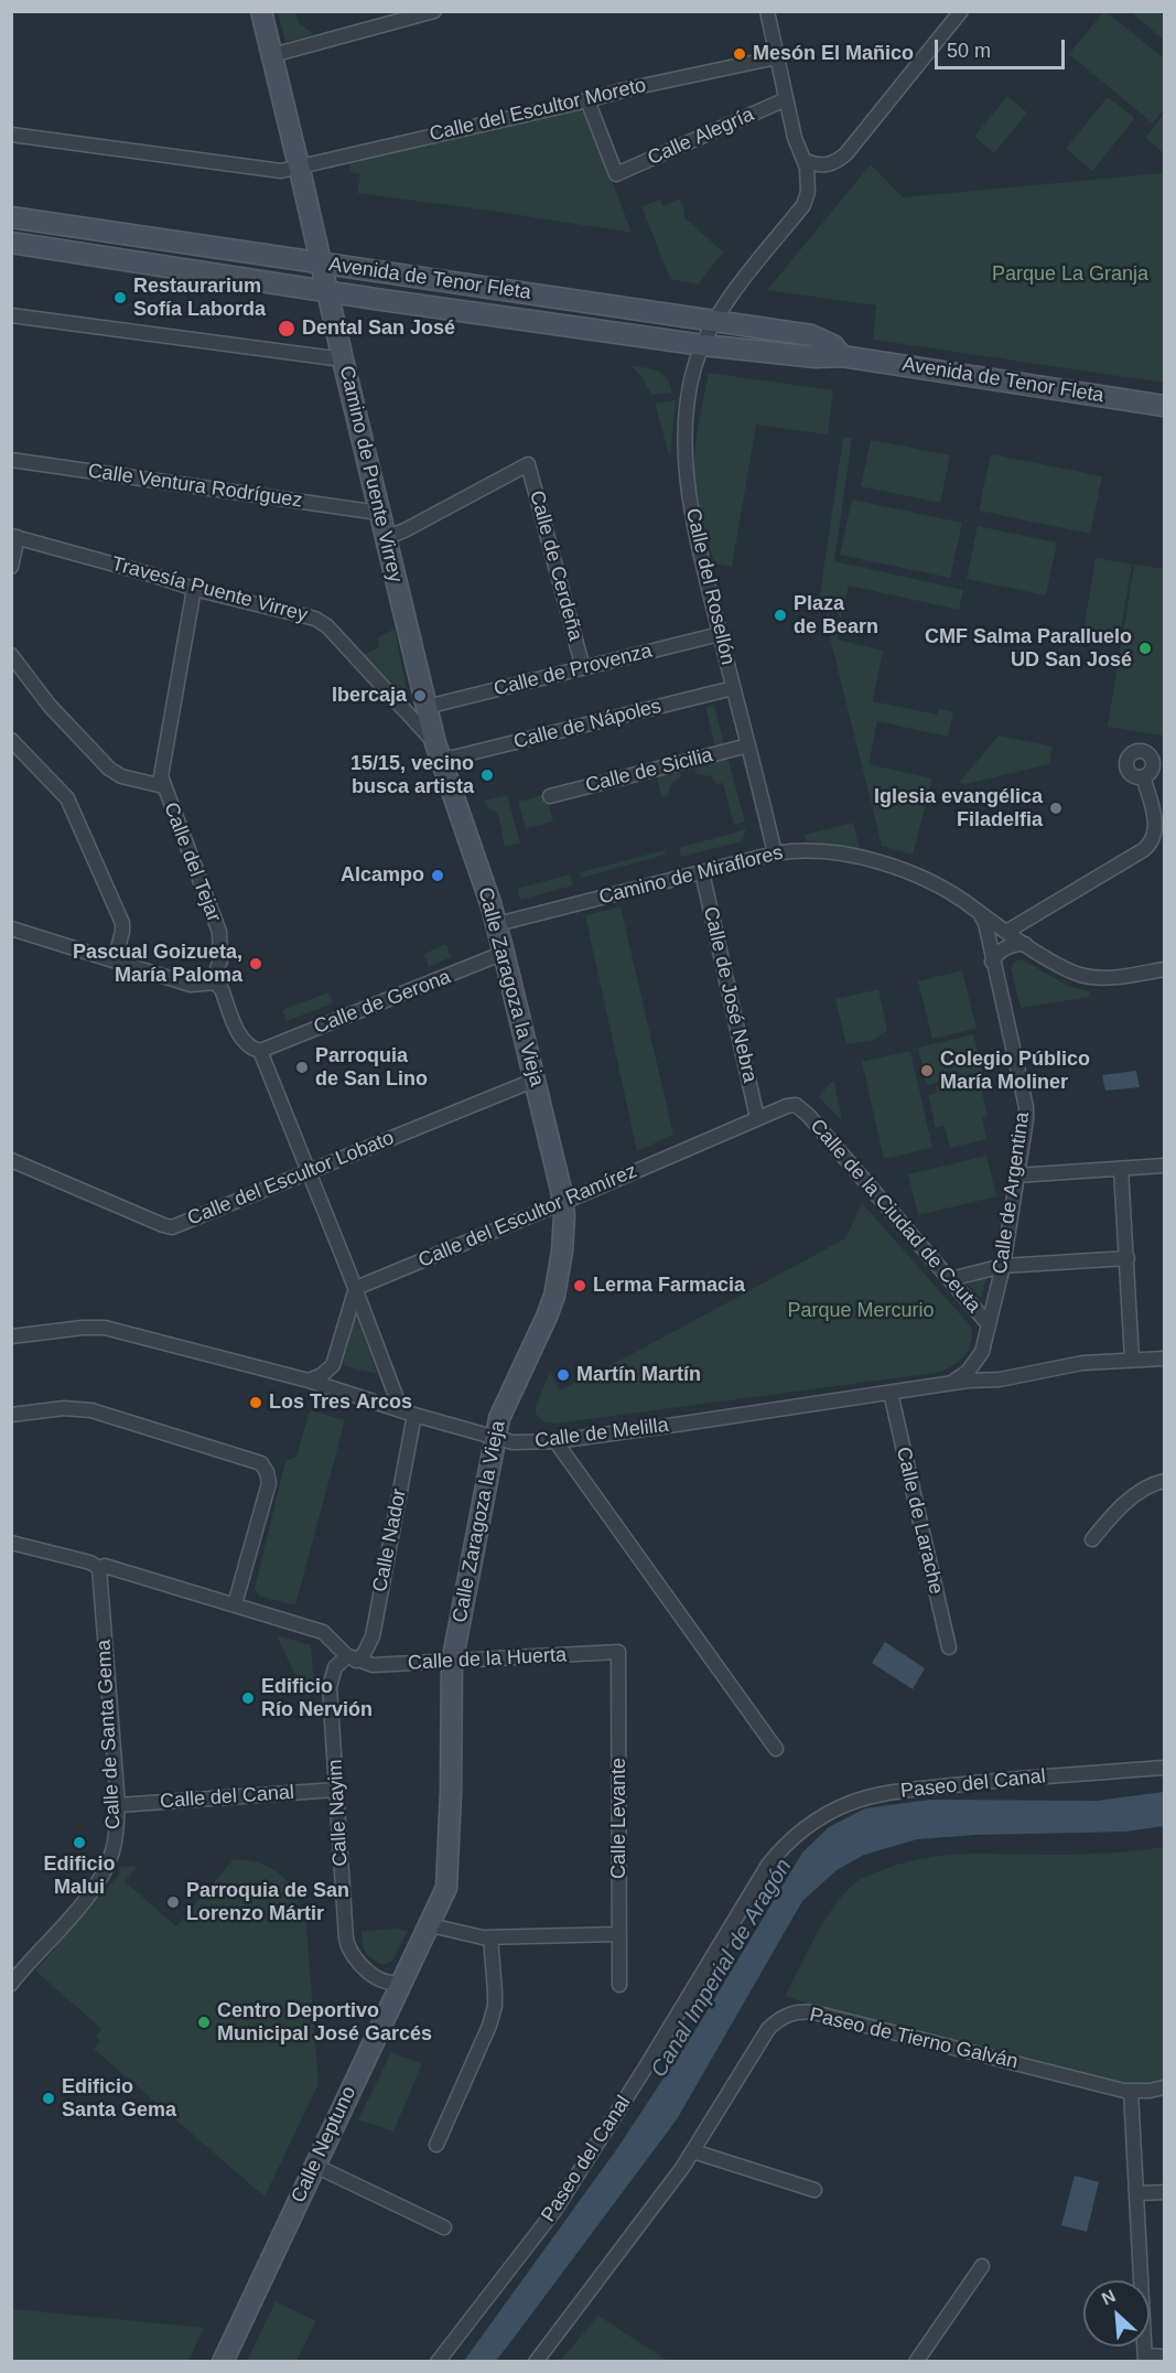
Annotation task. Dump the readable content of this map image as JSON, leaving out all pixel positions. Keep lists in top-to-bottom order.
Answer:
{
  "streets": {
    "main road": [
      "Avenida de Tenor Fleta",
      "Camino de Puente Virrey",
      "Calle Zaragoza la Vieja",
      "Calle Neptuno"
    ],
    "street": [
      "Calle del Escultor Moreto",
      "Calle Alegría",
      "Calle Ventura Rodríguez",
      "Calle de Cerdeña",
      "Calle del Rosellón",
      "Travesía Puente Virrey",
      "Calle de Provenza",
      "Calle de Nápoles",
      "Calle de Sicilia",
      "Calle del Tejar",
      "Camino de Miraflores",
      "Calle de José Nebra",
      "Calle de Gerona",
      "Calle del Escultor Lobato",
      "Calle de Argentina",
      "Calle del Escultor Ramírez",
      "Calle de la Ciudad de Ceuta",
      "Calle de Melilla",
      "Calle de Larache",
      "Calle Nador",
      "Calle de la Huerta",
      "Calle de Santa Gema",
      "Paseo del Canal",
      "Calle del Canal",
      "Calle Nayim",
      "Calle Levante",
      "Paseo de Tierno Galván"
    ]
  },
  "crossings": [
    ["Calle del Escultor Moreto", "Calle Alegría"],
    ["Calle del Escultor Moreto", "Camino de Puente Virrey"],
    ["Avenida de Tenor Fleta", "Camino de Puente Virrey"],
    ["Avenida de Tenor Fleta", "Calle del Rosellón"],
    ["Camino de Puente Virrey", "Calle Ventura Rodríguez"],
    ["Camino de Puente Virrey", "Calle de Cerdeña"],
    ["Camino de Puente Virrey", "Travesía Puente Virrey"],
    ["Camino de Puente Virrey", "Calle de Provenza"],
    ["Camino de Puente Virrey", "Calle de Nápoles"],
    ["Camino de Puente Virrey", "Calle Zaragoza la Vieja"],
    ["Calle de Cerdeña", "Calle de Provenza"],
    ["Calle del Rosellón", "Calle de Provenza"],
    ["Calle del Rosellón", "Calle de Nápoles"],
    ["Calle del Rosellón", "Calle de Sicilia"],
    ["Calle del Rosellón", "Camino de Miraflores"],
    ["Travesía Puente Virrey", "Calle de Nápoles"],
    ["Travesía Puente Virrey", "Calle Zaragoza la Vieja"],
    ["Calle de Nápoles", "Calle Zaragoza la Vieja"],
    ["Camino de Miraflores", "Calle Zaragoza la Vieja"],
    ["Camino de Miraflores", "Calle de José Nebra"],
    ["Camino de Miraflores", "Calle de Argentina"],
    ["Calle Zaragoza la Vieja", "Calle de Gerona"],
    ["Calle Zaragoza la Vieja", "Calle del Escultor Lobato"],
    ["Calle Zaragoza la Vieja", "Calle del Escultor Ramírez"],
    ["Calle Zaragoza la Vieja", "Calle de Melilla"],
    ["Calle Zaragoza la Vieja", "Calle de la Huerta"],
    ["Calle Zaragoza la Vieja", "Calle Neptuno"],
    ["Calle de José Nebra", "Calle del Escultor Ramírez"],
    ["Calle de Argentina", "Calle de la Ciudad de Ceuta"],
    ["Calle de Argentina", "Calle de Melilla"],
    ["Calle del Escultor Ramírez", "Calle de la Ciudad de Ceuta"],
    ["Calle de Melilla", "Calle de Larache"],
    ["Calle de Melilla", "Calle Nador"],
    ["Calle Nador", "Calle de la Huerta"],
    ["Calle Nador", "Calle Nayim"],
    ["Calle de la Huerta", "Calle Nayim"],
    ["Calle de la Huerta", "Calle Levante"],
    ["Calle de Santa Gema", "Calle del Canal"],
    ["Calle del Canal", "Calle Nayim"],
    ["Calle Nayim", "Calle Neptuno"]
  ],
  "water": ["Canal Imperial de Aragón"],
  "parks": ["Parque La Granja", "Parque Mercurio"],
  "places": [
    "Mesón El Mañico",
    "Restaurarium Sofía Laborda",
    "Dental San José",
    "Plaza de Bearn",
    "CMF Salma Paralluelo UD San José",
    "Ibercaja",
    "15/15, vecino busca artista",
    "Iglesia evangélica Filadelfia",
    "Alcampo",
    "Pascual Goizueta, María Paloma",
    "Parroquia de San Lino",
    "Colegio Público María Moliner",
    "Lerma Farmacia",
    "Martín Martín",
    "Los Tres Arcos",
    "Edificio Río Nervión",
    "Edificio Malui",
    "Parroquia de San Lorenzo Mártir",
    "Centro Deportivo Municipal José Garcés",
    "Edificio Santa Gema"
  ],
  "scale_bar": "50 m",
  "north": "top left"
}
